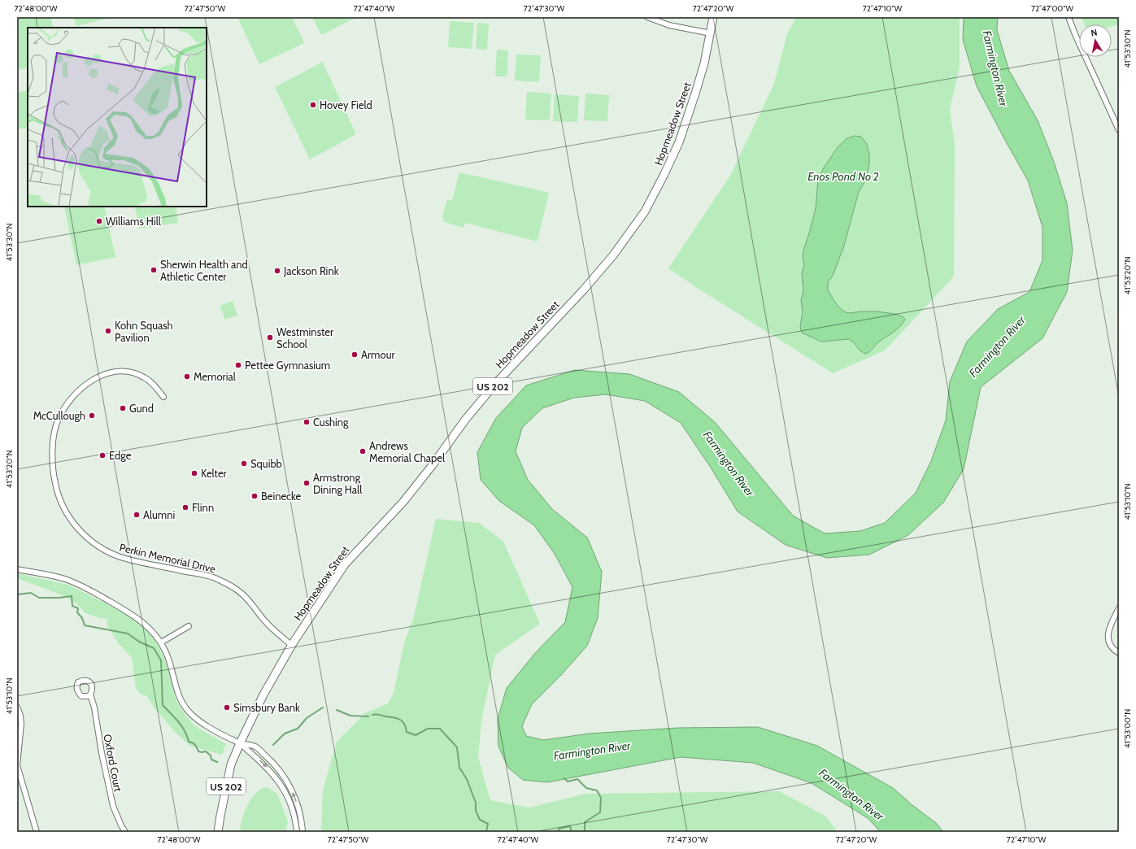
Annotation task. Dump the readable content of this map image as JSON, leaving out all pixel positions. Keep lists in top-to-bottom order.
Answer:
{
  "streets": {
    "highway": ["Hopmeadow Street", "US 202"],
    "street": ["Perkin Memorial Drive", "Oxford Court"]
  },
  "crossings": [
    ["Hopmeadow Street", "Perkin Memorial Drive"]
  ],
  "water": ["Farmington River", "Enos Pond No 2"],
  "places": [
    "Hovey Field",
    "Williams Hill",
    "Sherwin Health and Athletic Center",
    "Jackson Rink",
    "Kohn Squash Pavilion",
    "Westminster School",
    "Armour",
    "Pettee Gymnasium",
    "Memorial",
    "Gund",
    "McCullough",
    "Cushing",
    "Andrews Memorial Chapel",
    "Edge",
    "Squibb",
    "Kelter",
    "Armstrong Dining Hall",
    "Beinecke",
    "Flinn",
    "Alumni",
    "Simsbury Bank"
  ],
  "north": "top",
  "coordinates": [
    "72°48'00\"W",
    "72°47'50\"W",
    "72°47'40\"W",
    "72°47'30\"W",
    "72°47'20\"W",
    "72°47'10\"W",
    "72°47'00\"W",
    "41°53'30\"N",
    "41°53'20\"N",
    "41°53'10\"N",
    "41°53'00\"N"
  ]
}
